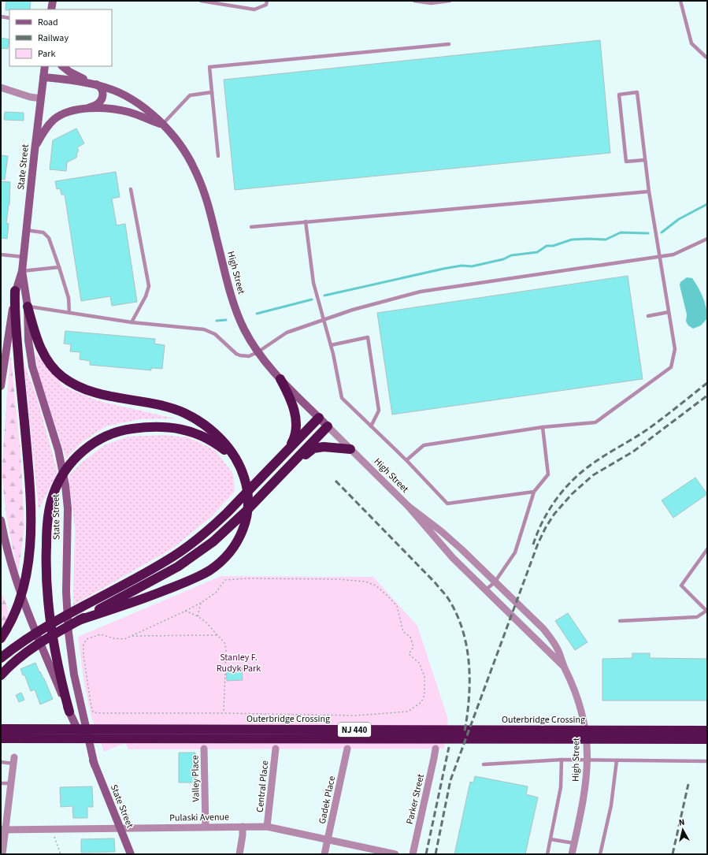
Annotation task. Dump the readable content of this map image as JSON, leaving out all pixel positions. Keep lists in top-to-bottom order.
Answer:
{
  "streets": {
    "highway": ["Outerbridge Crossing", "NJ 440"],
    "street": [
      "State Street",
      "High Street",
      "Valley Place",
      "Central Place",
      "Parker Street",
      "Gadek Place",
      "Pulaski Avenue"
    ]
  },
  "crossings": [
    ["State Street", "High Street"],
    ["State Street", "Pulaski Avenue"],
    ["Valley Place", "Pulaski Avenue"],
    ["Central Place", "Pulaski Avenue"],
    ["Gadek Place", "Pulaski Avenue"]
  ],
  "parks": ["Stanley F. Rudyk Park"],
  "legend": ["Road", "Railway", "Park"],
  "north": "top"
}
